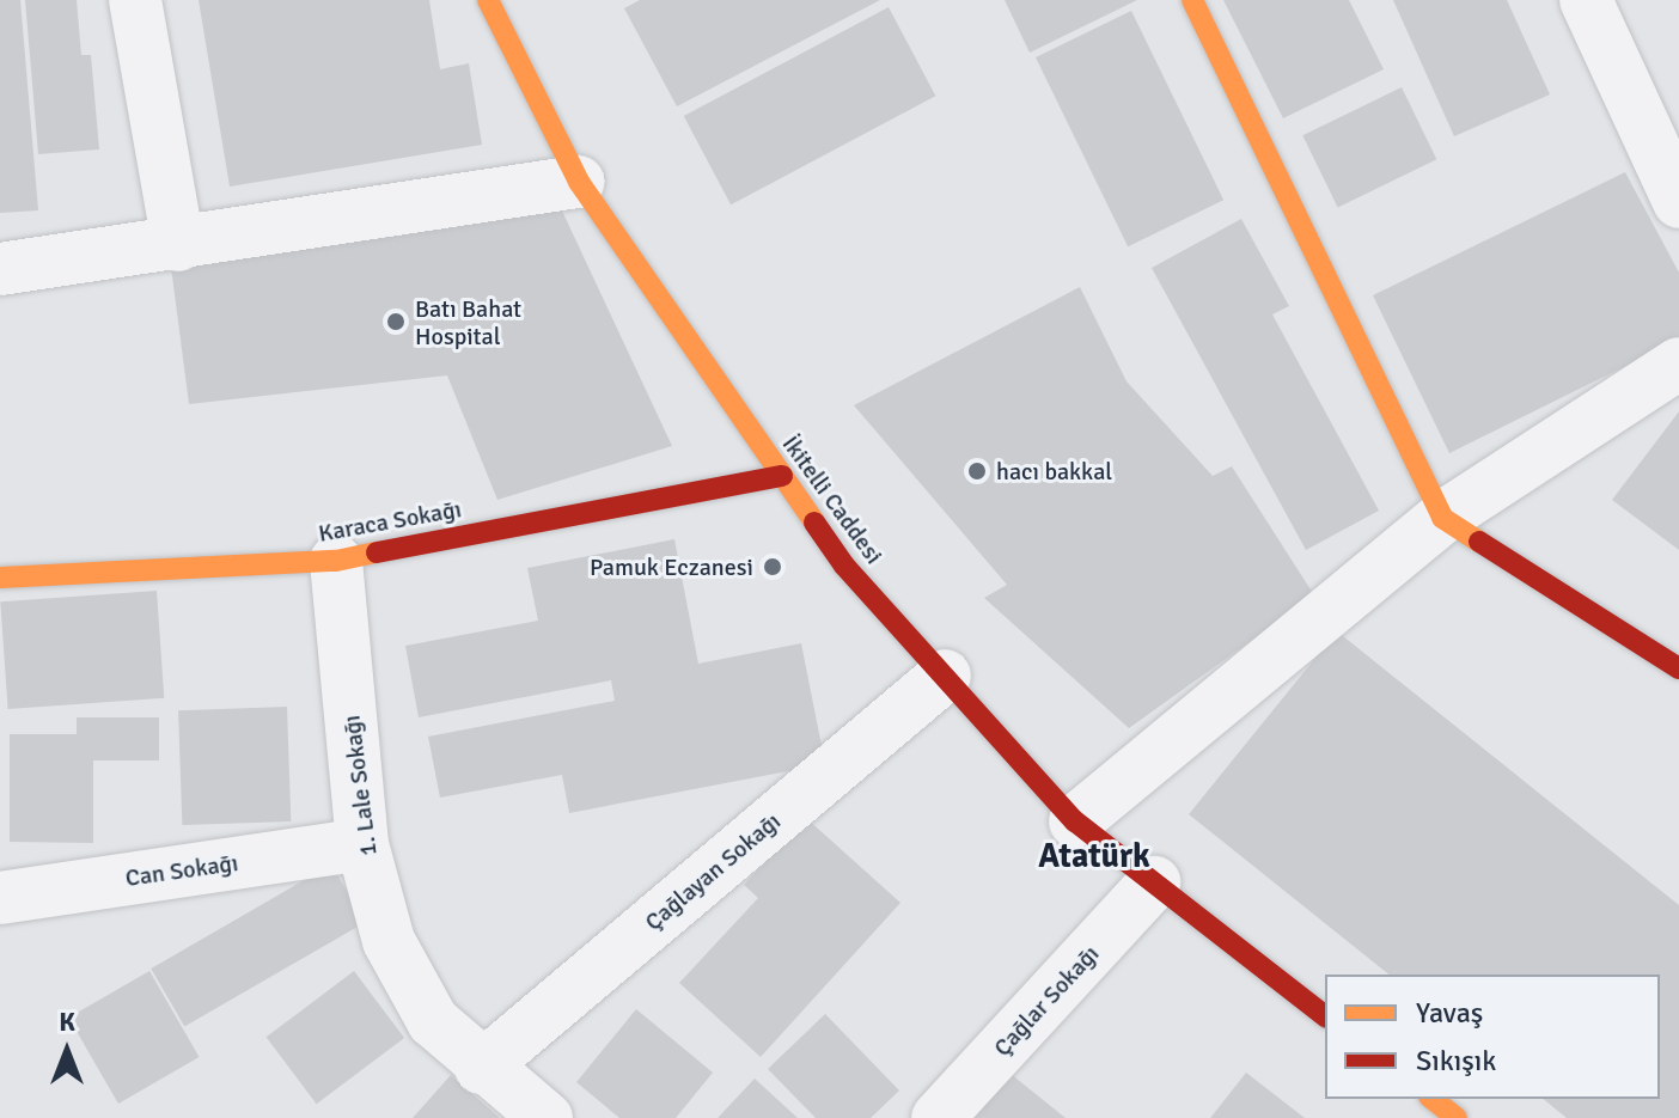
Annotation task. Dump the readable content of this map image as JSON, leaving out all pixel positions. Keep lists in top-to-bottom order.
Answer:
{
  "streets": {
    "street": [
      "İkitelli Caddesi",
      "Karaca Sokağı",
      "1. Lale Sokağı",
      "Can Sokağı",
      "Çağlayan Sokağı",
      "Çağlar Sokağı"
    ]
  },
  "crossings": [
    ["İkitelli Caddesi", "Karaca Sokağı"],
    ["İkitelli Caddesi", "Çağlayan Sokağı"],
    ["İkitelli Caddesi", "Çağlar Sokağı"],
    ["Karaca Sokağı", "1. Lale Sokağı"],
    ["1. Lale Sokağı", "Can Sokağı"],
    ["1. Lale Sokağı", "Çağlayan Sokağı"]
  ],
  "districts": ["Atatürk"],
  "places": ["Batı Bahat Hospital", "hacı bakkal", "Pamuk Eczanesi"],
  "legend": ["Yavaş", "Sıkışık"],
  "north": "top"
}
